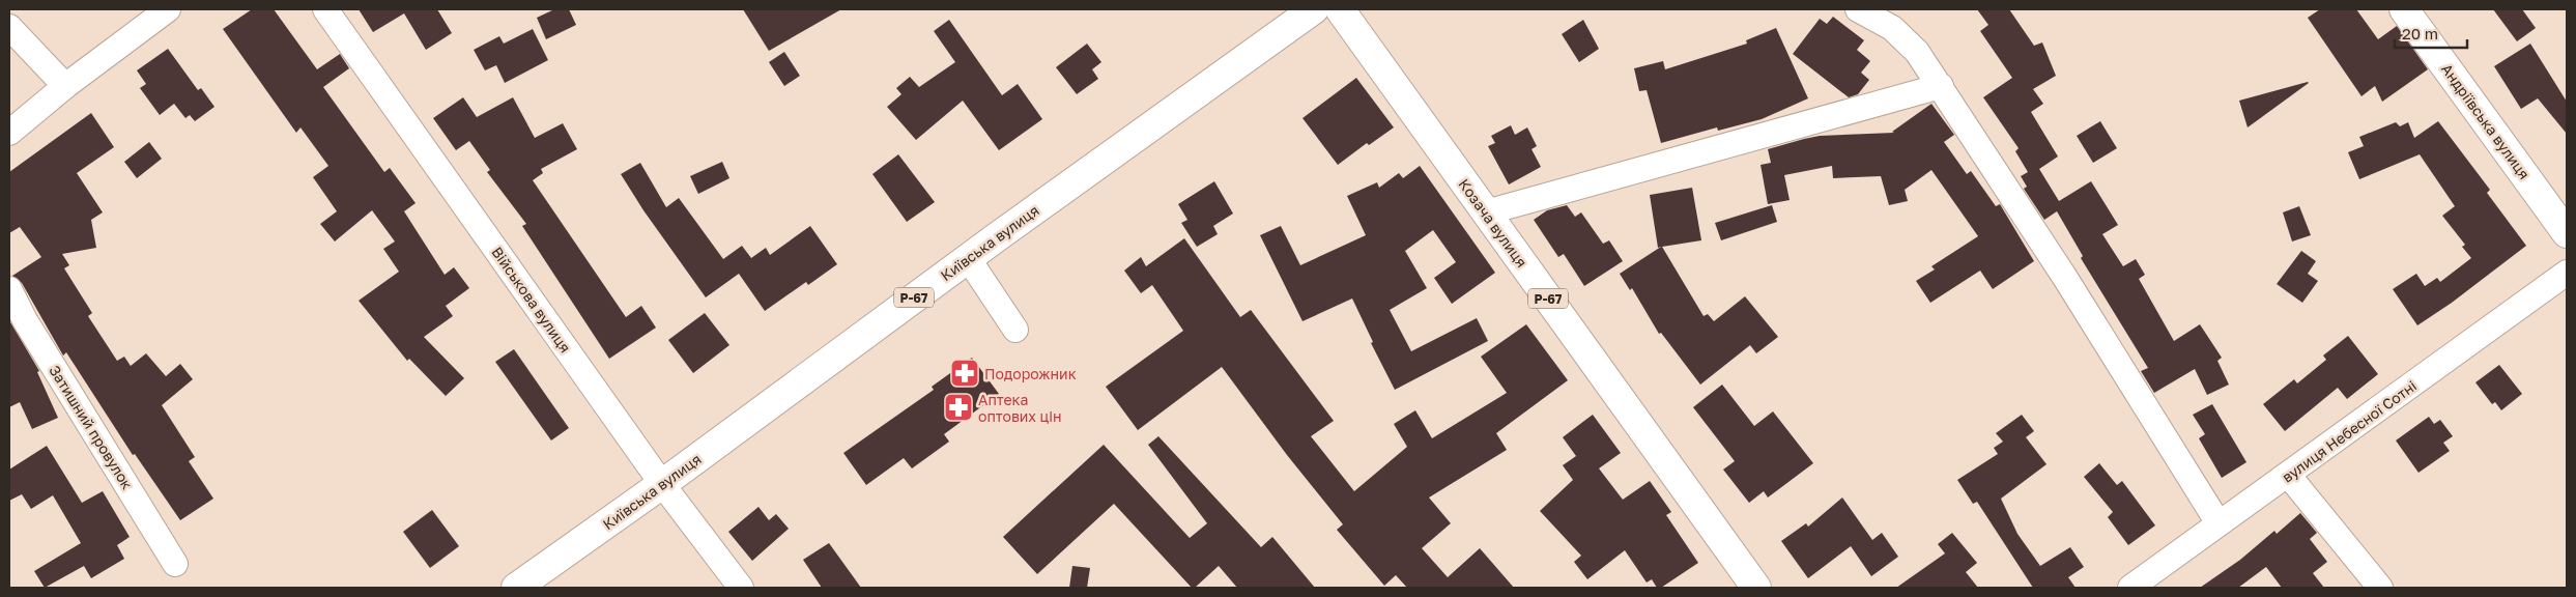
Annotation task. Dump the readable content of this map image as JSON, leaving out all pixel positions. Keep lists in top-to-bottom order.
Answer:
{
  "streets": {
    "main road": [
      "Андріївська вулиця",
      "Козача вулиця",
      "Київська вулиця",
      "Р-67"
    ],
    "street": ["Військова вулиця", "Затишний провулок", "вулиця Небесної Сотні"]
  },
  "crossings": [
    ["Київська вулиця", "Військова вулиця"]
  ],
  "places": {
    "pharmacy": ["Подорожник", "Аптека оптових цін"]
  },
  "scale_bar": "20 m"
}
